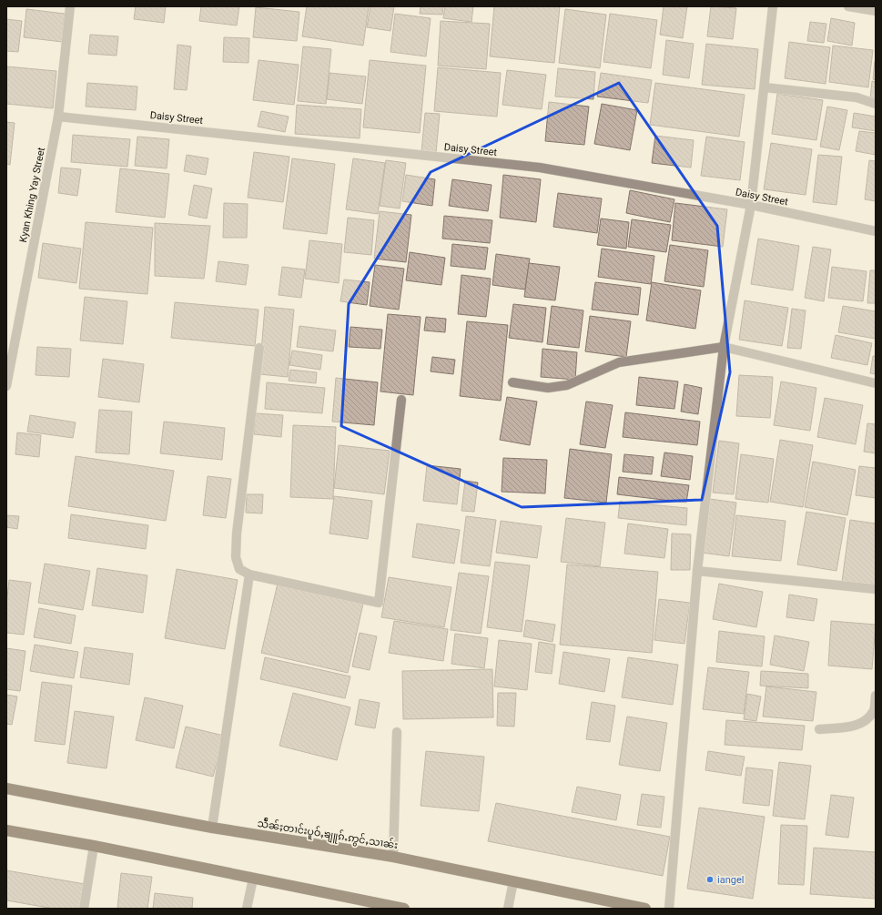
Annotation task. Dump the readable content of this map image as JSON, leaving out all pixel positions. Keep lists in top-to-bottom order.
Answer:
{
  "streets": {
    "highway": ["သဵႅၼ်ႈတၢင်းပူဝ်ႇၶျူၵ်ႉဢွင်ႇသၢၼ်း"],
    "street": ["Daisy Street", "Kyan Khing Yay Street"]
  },
  "crossings": [
    ["Daisy Street", "Kyan Khing Yay Street"]
  ],
  "places": ["iangel"]
}
